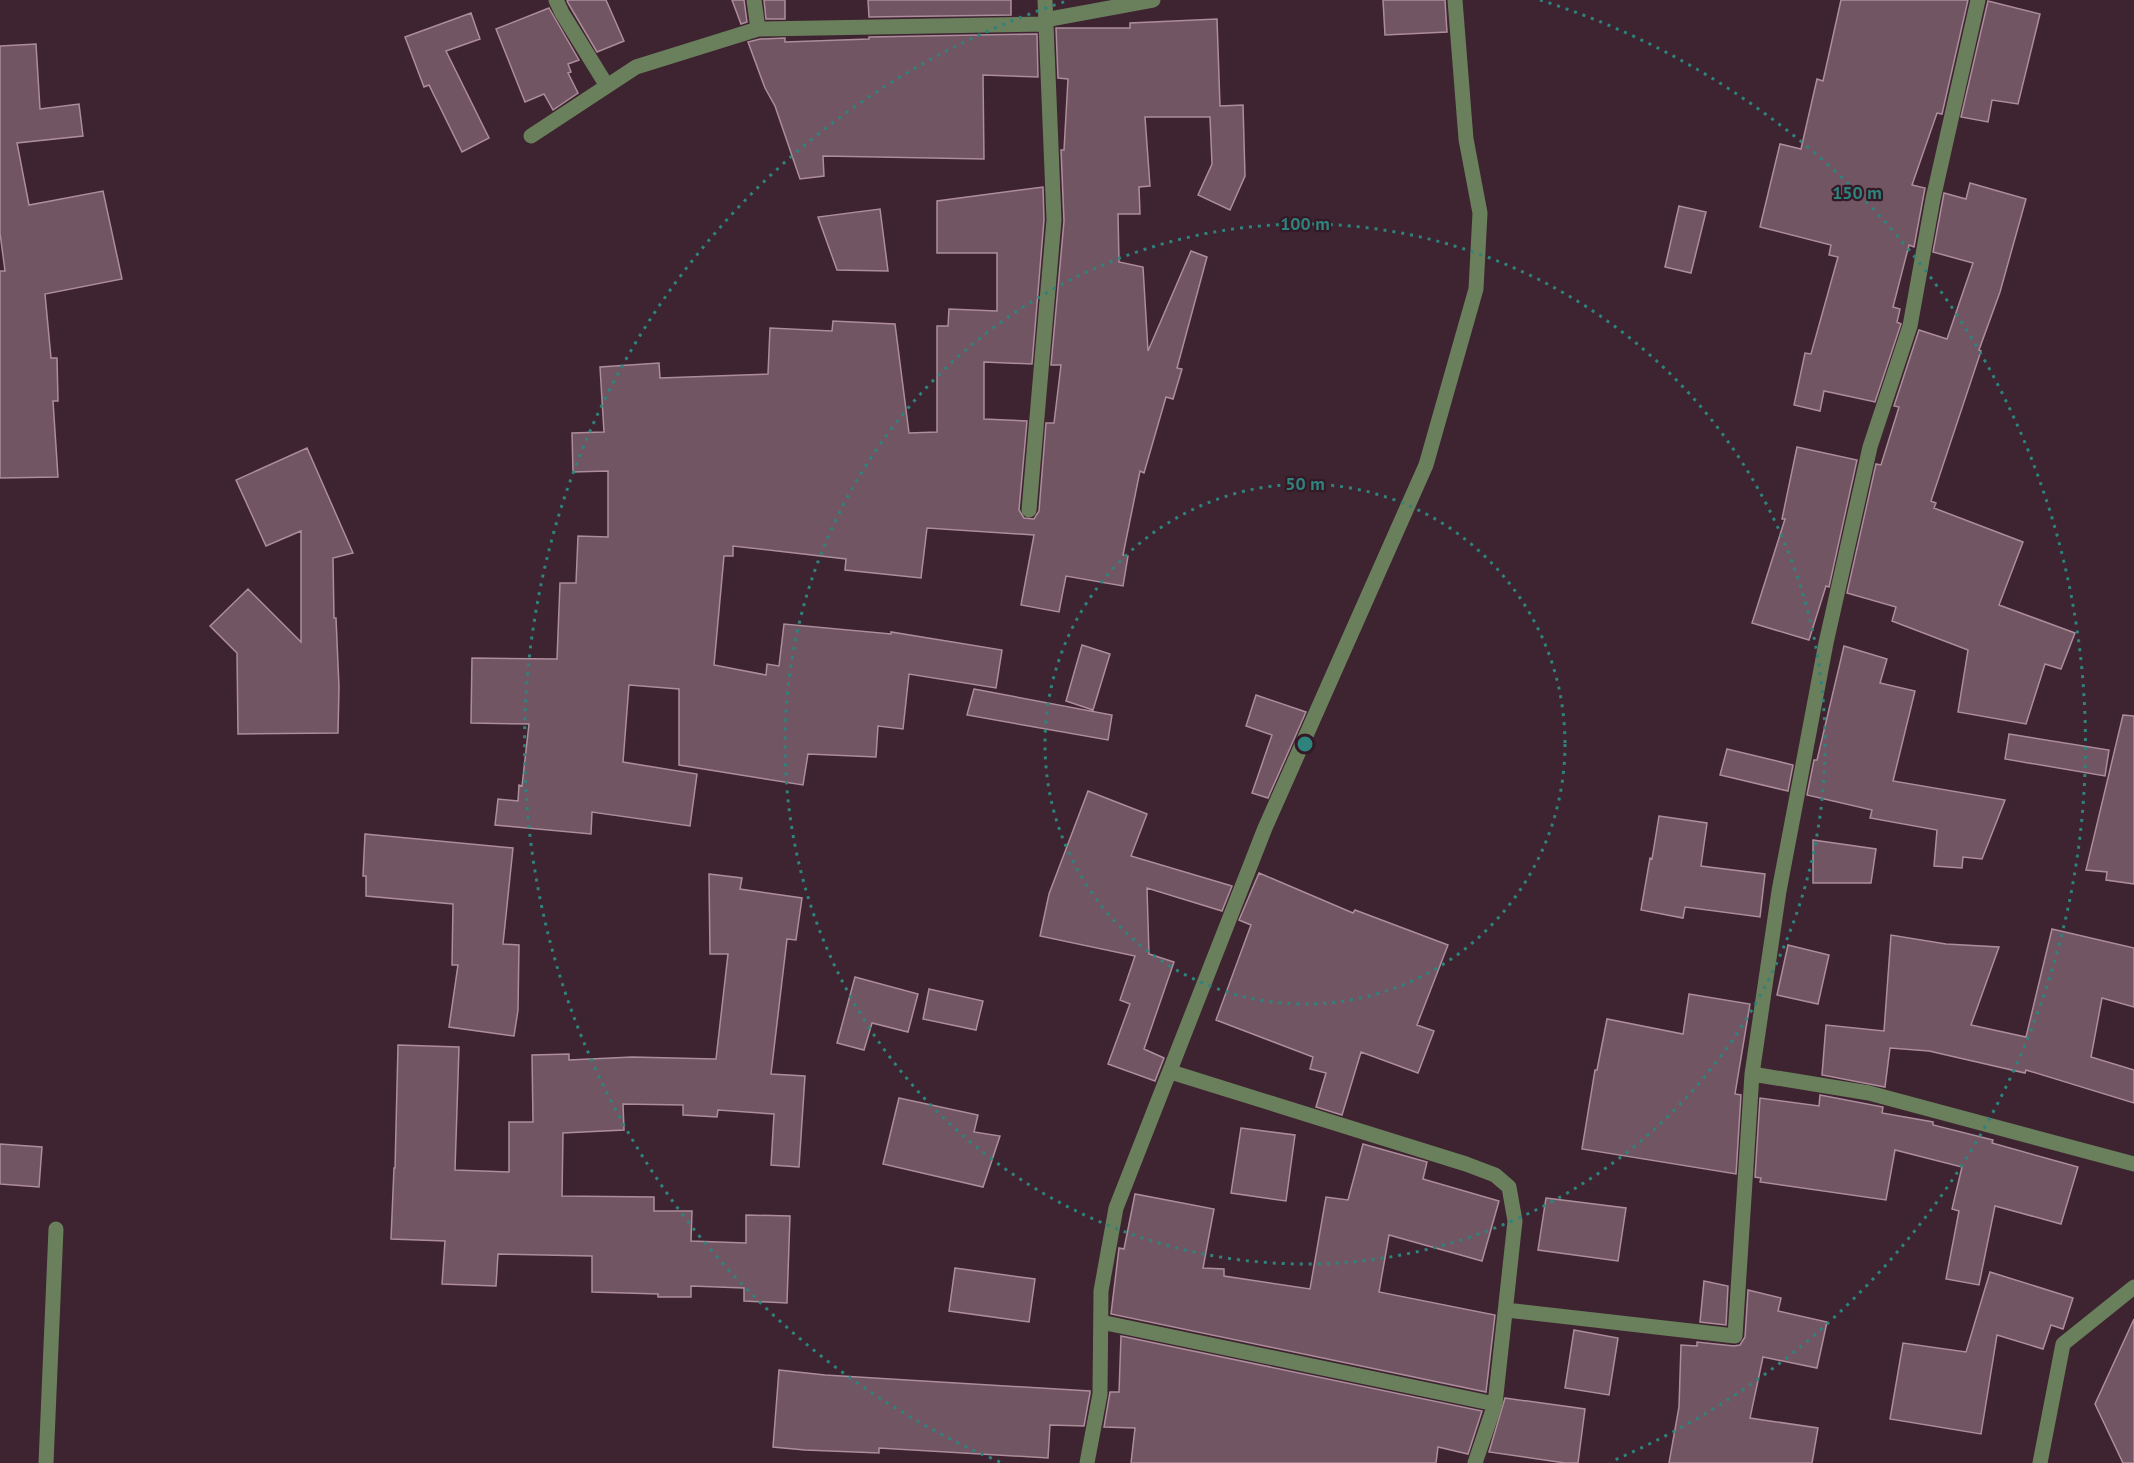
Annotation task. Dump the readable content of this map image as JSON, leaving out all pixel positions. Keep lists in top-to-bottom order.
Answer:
{
  "rings": ["150 m", "100 m", "50 m"]
}
